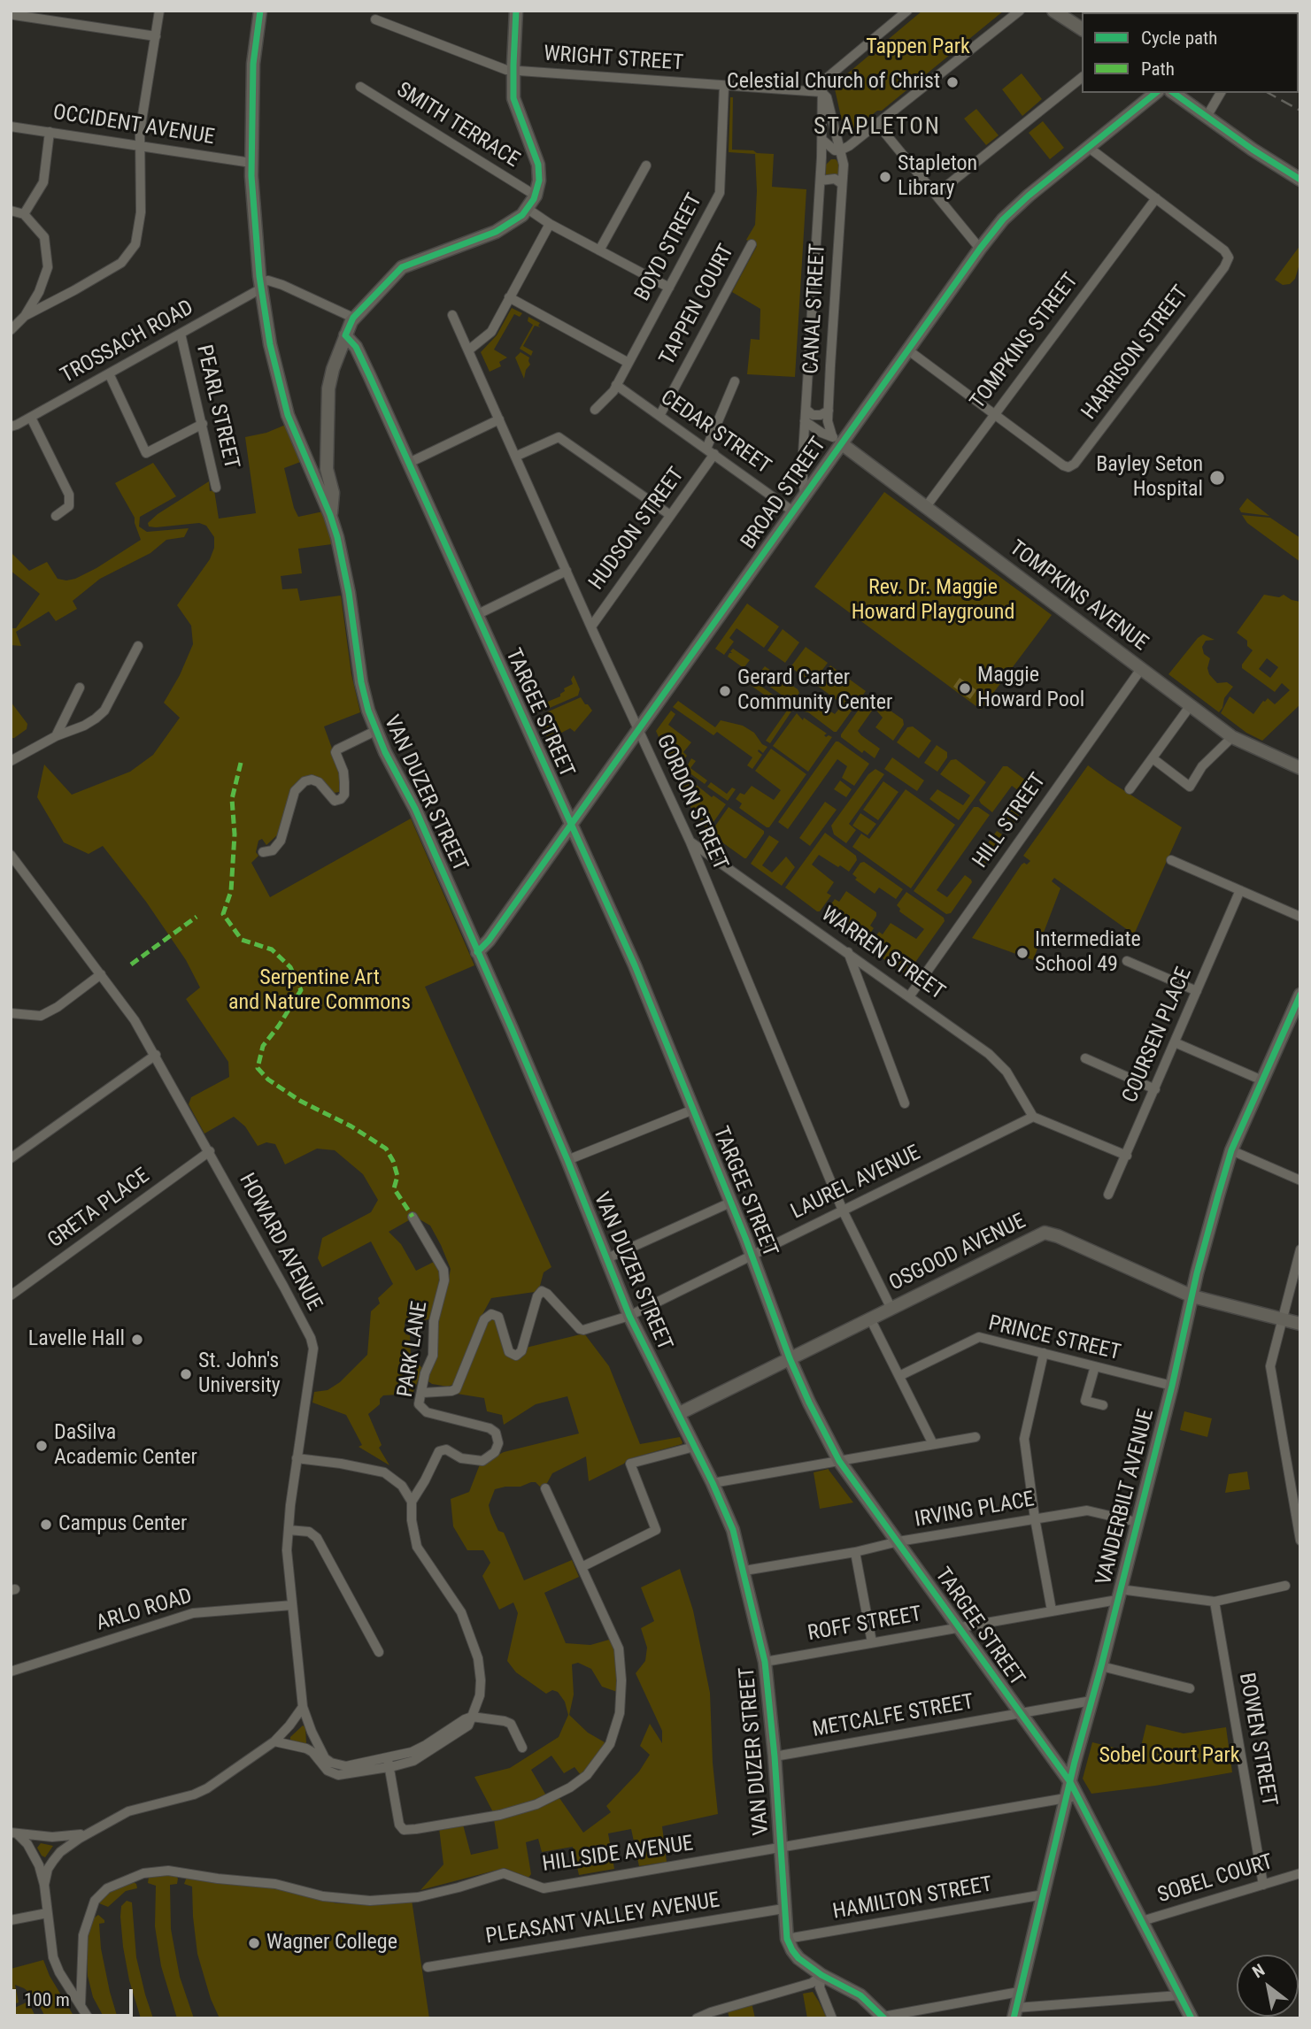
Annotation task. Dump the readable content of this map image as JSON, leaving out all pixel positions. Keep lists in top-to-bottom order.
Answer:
{
  "streets": {
    "main road": [
      "BROAD STREET",
      "TOMPKINS AVENUE",
      "TARGEE STREET",
      "VAN DUZER STREET",
      "OSGOOD AVENUE",
      "VANDERBILT AVENUE"
    ],
    "street": [
      "WRIGHT STREET",
      "OCCIDENT AVENUE",
      "SMITH TERRACE",
      "BOYD STREET",
      "TAPPEN COURT",
      "CANAL STREET",
      "TOMPKINS STREET",
      "TROSSACH ROAD",
      "HARRISON STREET",
      "PEARL STREET",
      "CEDAR STREET",
      "HUDSON STREET",
      "GORDON STREET",
      "HILL STREET",
      "WARREN STREET",
      "COURSEN PLACE",
      "LAUREL AVENUE",
      "GRETA PLACE",
      "HOWARD AVENUE",
      "PRINCE STREET",
      "PARK LANE",
      "IRVING PLACE",
      "ARLO ROAD",
      "ROFF STREET",
      "METCALFE STREET",
      "BOWEN STREET",
      "HILLSIDE AVENUE",
      "SOBEL COURT",
      "HAMILTON STREET",
      "PLEASANT VALLEY AVENUE"
    ]
  },
  "crossings": [
    ["WRIGHT STREET", "BOYD STREET"],
    ["WRIGHT STREET", "CANAL STREET"],
    ["WRIGHT STREET", "VAN DUZER STREET"],
    ["SMITH TERRACE", "VAN DUZER STREET"],
    ["BOYD STREET", "CEDAR STREET"],
    ["TAPPEN COURT", "CEDAR STREET"],
    ["CANAL STREET", "BROAD STREET"],
    ["CANAL STREET", "TOMPKINS AVENUE"],
    ["TOMPKINS STREET", "HARRISON STREET"],
    ["TOMPKINS STREET", "TOMPKINS AVENUE"],
    ["TROSSACH ROAD", "PEARL STREET"],
    ["CEDAR STREET", "BROAD STREET"],
    ["CEDAR STREET", "HUDSON STREET"],
    ["BROAD STREET", "TOMPKINS AVENUE"],
    ["BROAD STREET", "TARGEE STREET"],
    ["BROAD STREET", "VAN DUZER STREET"],
    ["BROAD STREET", "GORDON STREET"],
    ["HUDSON STREET", "GORDON STREET"],
    ["TOMPKINS AVENUE", "HILL STREET"],
    ["TARGEE STREET", "VAN DUZER STREET"],
    ["TARGEE STREET", "LAUREL AVENUE"],
    ["TARGEE STREET", "OSGOOD AVENUE"],
    ["TARGEE STREET", "VANDERBILT AVENUE"],
    ["TARGEE STREET", "IRVING PLACE"],
    ["TARGEE STREET", "ROFF STREET"],
    ["TARGEE STREET", "METCALFE STREET"],
    ["TARGEE STREET", "HILLSIDE AVENUE"],
    ["TARGEE STREET", "SOBEL COURT"],
    ["VAN DUZER STREET", "LAUREL AVENUE"],
    ["VAN DUZER STREET", "OSGOOD AVENUE"],
    ["VAN DUZER STREET", "IRVING PLACE"],
    ["VAN DUZER STREET", "ROFF STREET"],
    ["VAN DUZER STREET", "METCALFE STREET"],
    ["VAN DUZER STREET", "HILLSIDE AVENUE"],
    ["VAN DUZER STREET", "HAMILTON STREET"],
    ["VAN DUZER STREET", "PLEASANT VALLEY AVENUE"],
    ["GORDON STREET", "WARREN STREET"],
    ["GORDON STREET", "LAUREL AVENUE"],
    ["GORDON STREET", "OSGOOD AVENUE"],
    ["HILL STREET", "WARREN STREET"],
    ["WARREN STREET", "LAUREL AVENUE"],
    ["LAUREL AVENUE", "PARK LANE"],
    ["GRETA PLACE", "HOWARD AVENUE"],
    ["HOWARD AVENUE", "ARLO ROAD"],
    ["OSGOOD AVENUE", "VANDERBILT AVENUE"],
    ["PRINCE STREET", "VANDERBILT AVENUE"],
    ["VANDERBILT AVENUE", "IRVING PLACE"],
    ["VANDERBILT AVENUE", "ROFF STREET"],
    ["VANDERBILT AVENUE", "METCALFE STREET"],
    ["ROFF STREET", "BOWEN STREET"],
    ["BOWEN STREET", "SOBEL COURT"]
  ],
  "districts": ["STAPLETON"],
  "parks": [
    "Tappen Park",
    "Rev. Dr. Maggie Howard Playground",
    "Serpentine Art and Nature Commons",
    "Sobel Court Park"
  ],
  "places": [
    "Celestial Church of Christ",
    "Stapleton Library",
    "Bayley Seton Hospital",
    "Maggie Howard Pool",
    "Gerard Carter Community Center",
    "Intermediate School 49",
    "Lavelle Hall",
    "St. John's University",
    "DaSilva Academic Center",
    "Campus Center",
    "Wagner College"
  ],
  "legend": ["Cycle path", "Path"],
  "scale_bar": "100 m",
  "north": "top left"
}
